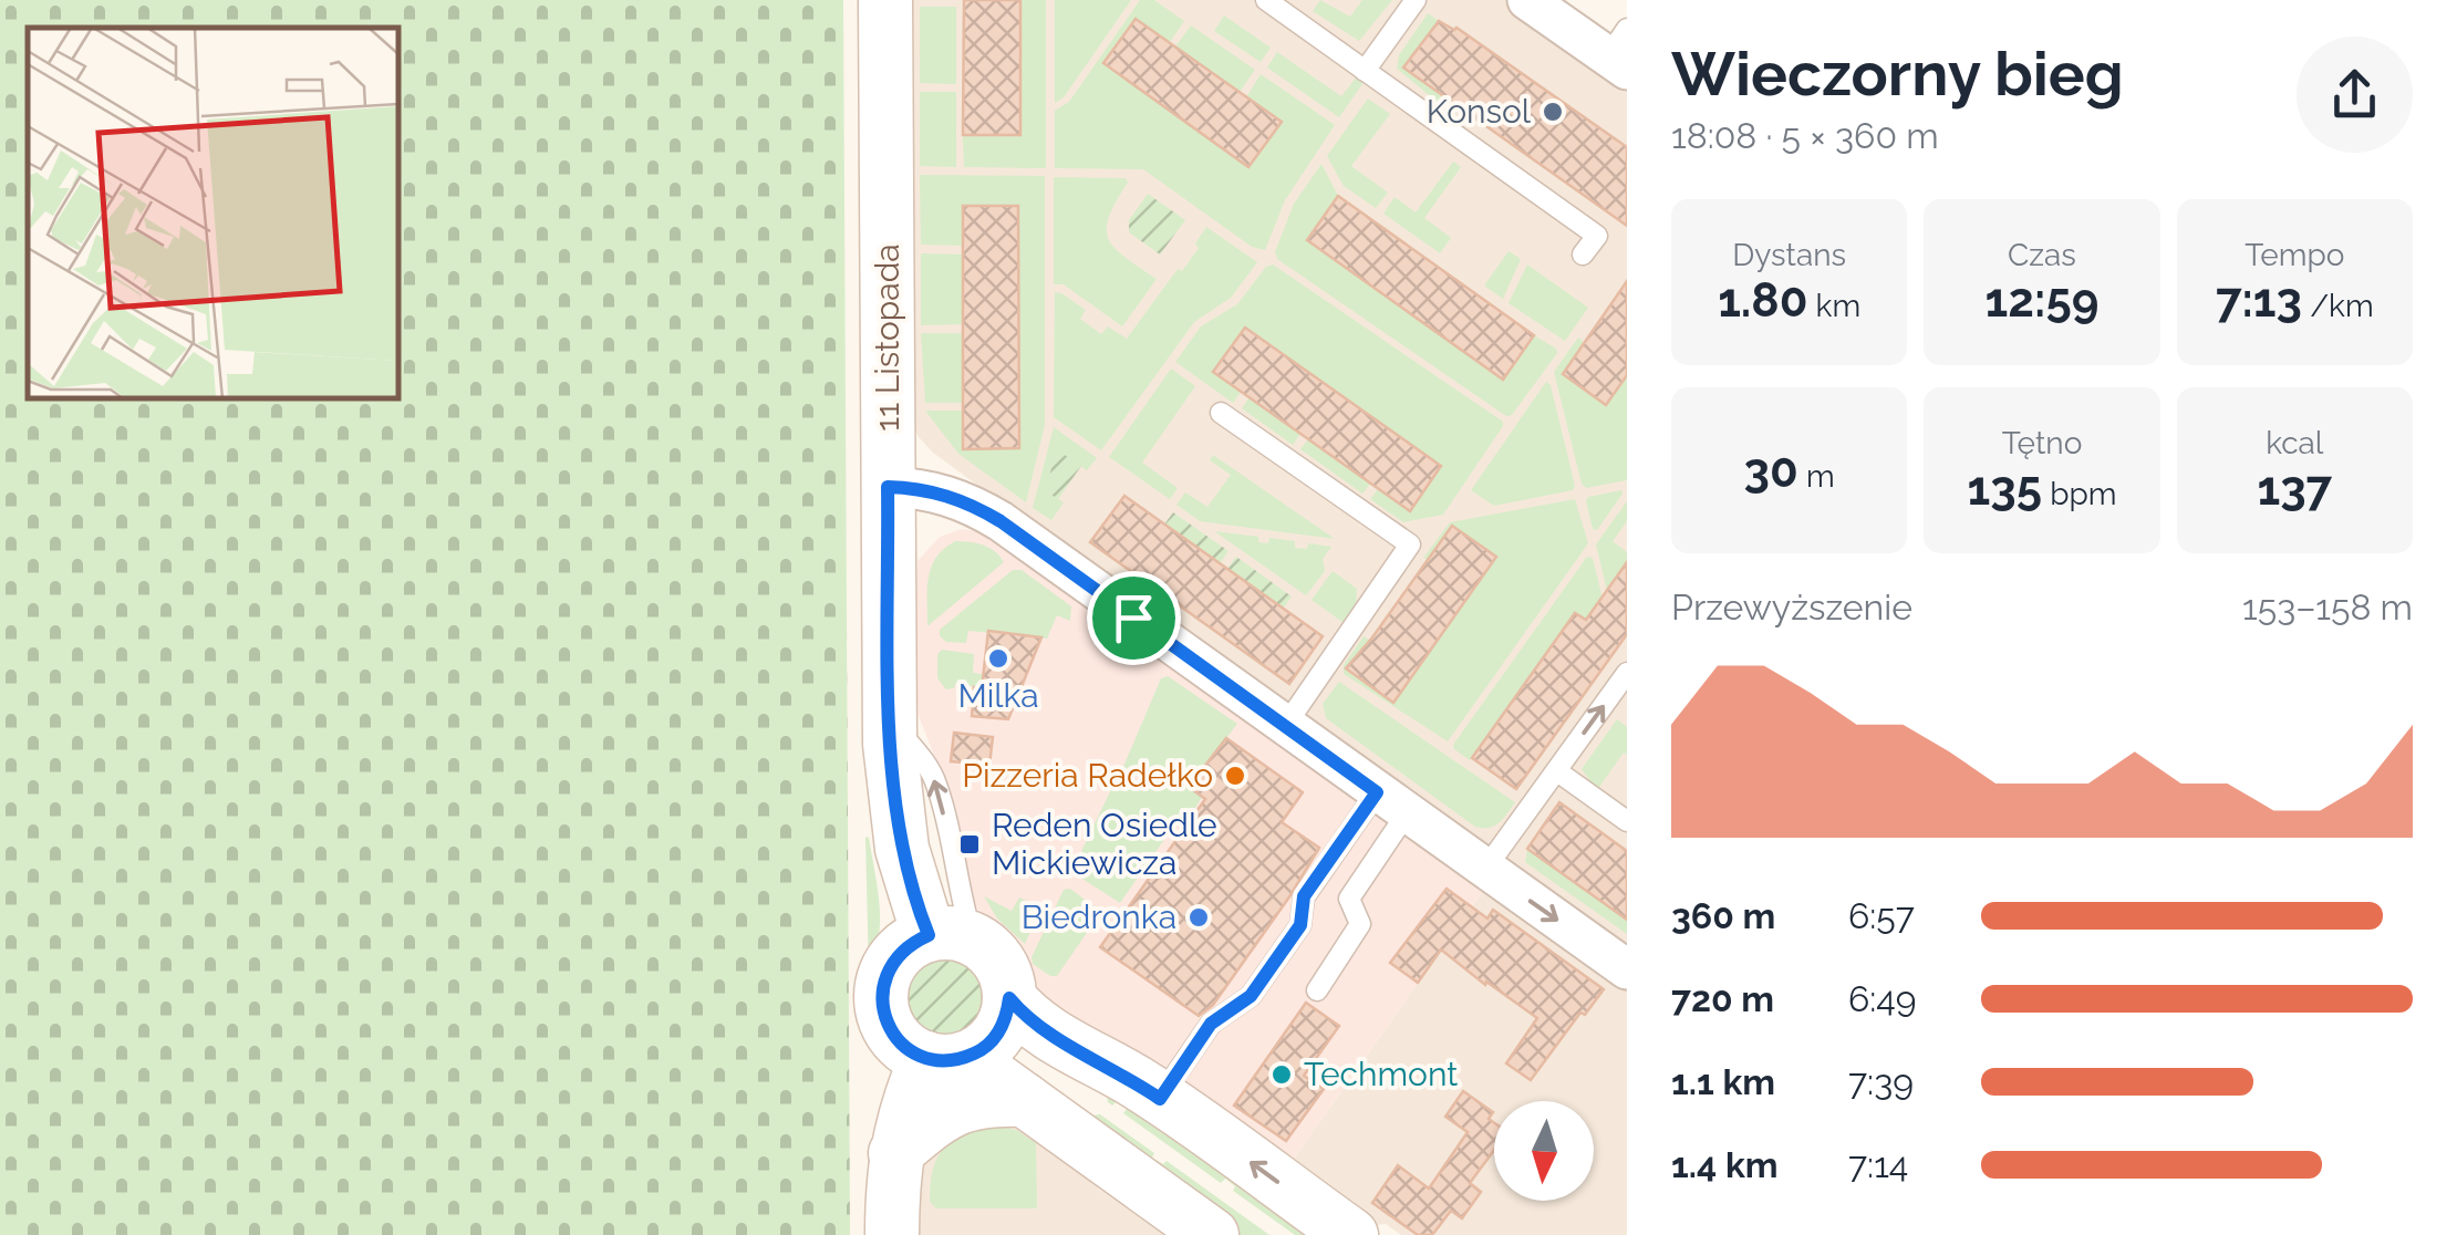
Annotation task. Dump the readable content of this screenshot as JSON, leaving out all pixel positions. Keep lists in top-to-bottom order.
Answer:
{
  "streets": {
    "street": ["11 Listopada"]
  },
  "places": {
    "other": [
      "Konsol",
      "Milka",
      "Pizzeria Radełko",
      "Biedronka",
      "Techmont"
    ],
    "transit": ["Reden Osiedle Mickiewicza"]
  },
  "north": "bottom",
  "page": {
    "heading": ["Wieczorny bieg", "18:08 · 5 × 360 m"],
    "stats": [
      ["Dystans", "1.80 km"],
      ["Czas", "12:59"],
      ["Tempo", "7:13 /km"],
      ["30 m"],
      ["Tętno", "135 bpm"],
      ["kcal", "137"]
    ],
    "chart": ["Przewyższenie", "153–158 m"],
    "list": [
      {
        "name": "360 m",
        "note": "6:57"
      },
      {
        "name": "720 m",
        "note": "6:49"
      },
      {
        "name": "1.1 km",
        "note": "7:39"
      },
      {
        "name": "1.4 km",
        "note": "7:14"
      }
    ]
  }
}
